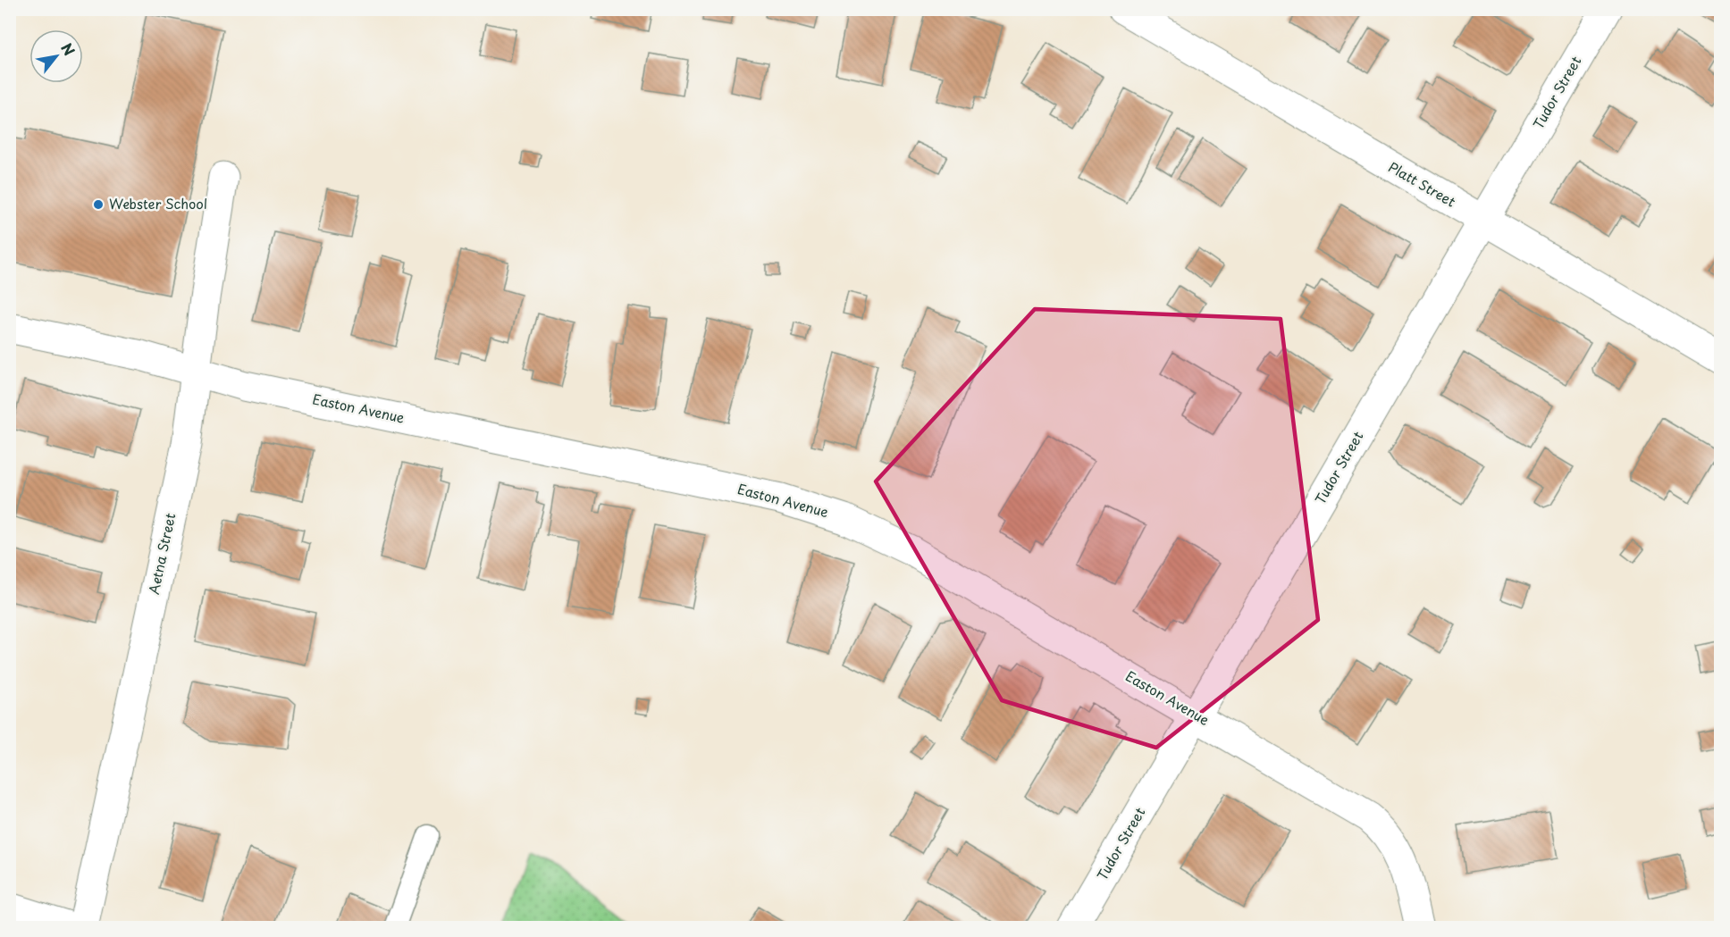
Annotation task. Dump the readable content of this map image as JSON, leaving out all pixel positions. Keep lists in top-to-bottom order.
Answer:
{
  "streets": {
    "street": [
      "Tudor Street",
      "Platt Street",
      "Easton Avenue",
      "Aetna Street"
    ]
  },
  "crossings": [
    ["Tudor Street", "Platt Street"],
    ["Tudor Street", "Easton Avenue"],
    ["Easton Avenue", "Aetna Street"]
  ],
  "places": ["Webster School"],
  "north": "top right"
}
